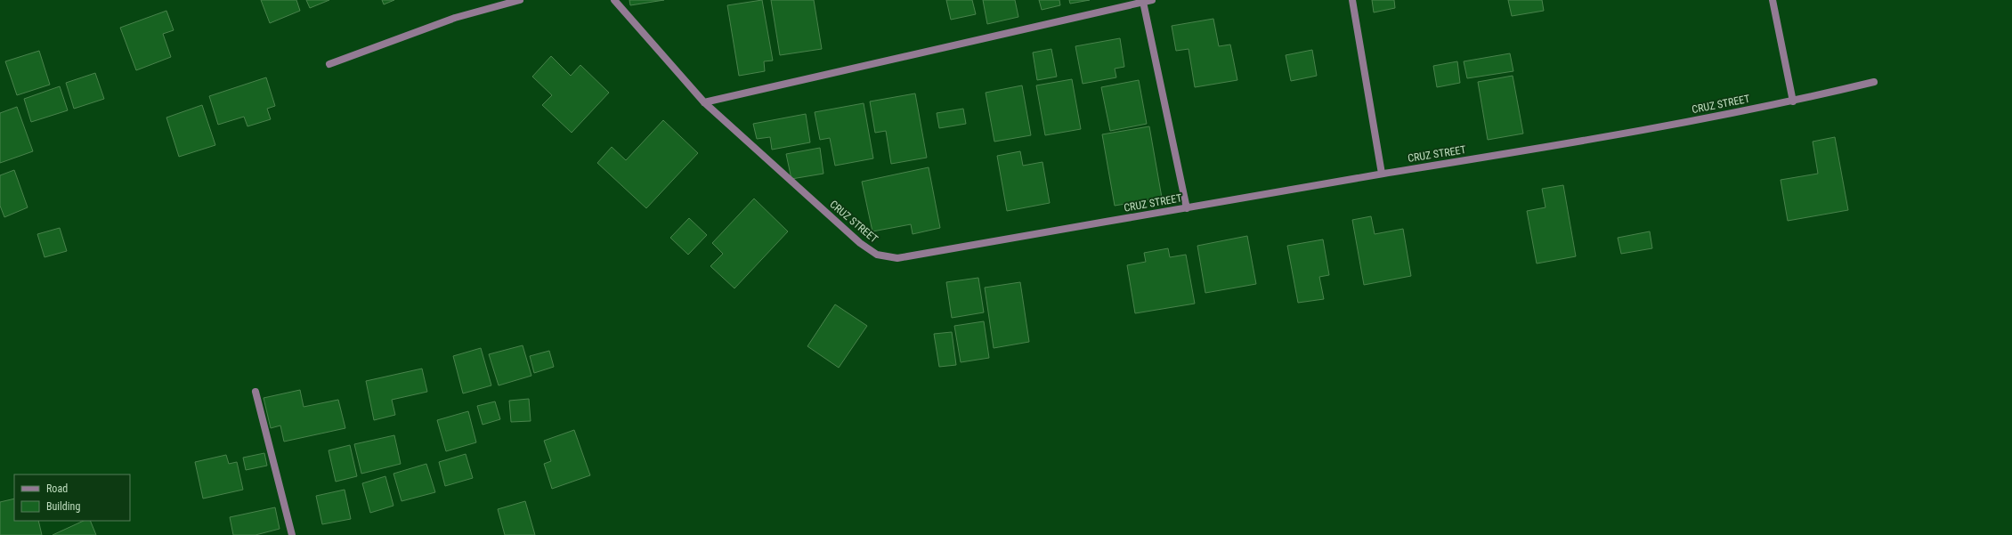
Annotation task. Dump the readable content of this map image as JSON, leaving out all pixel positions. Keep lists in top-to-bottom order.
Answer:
{
  "streets": {
    "street": ["CRUZ STREET"]
  },
  "legend": ["Road", "Building"]
}
